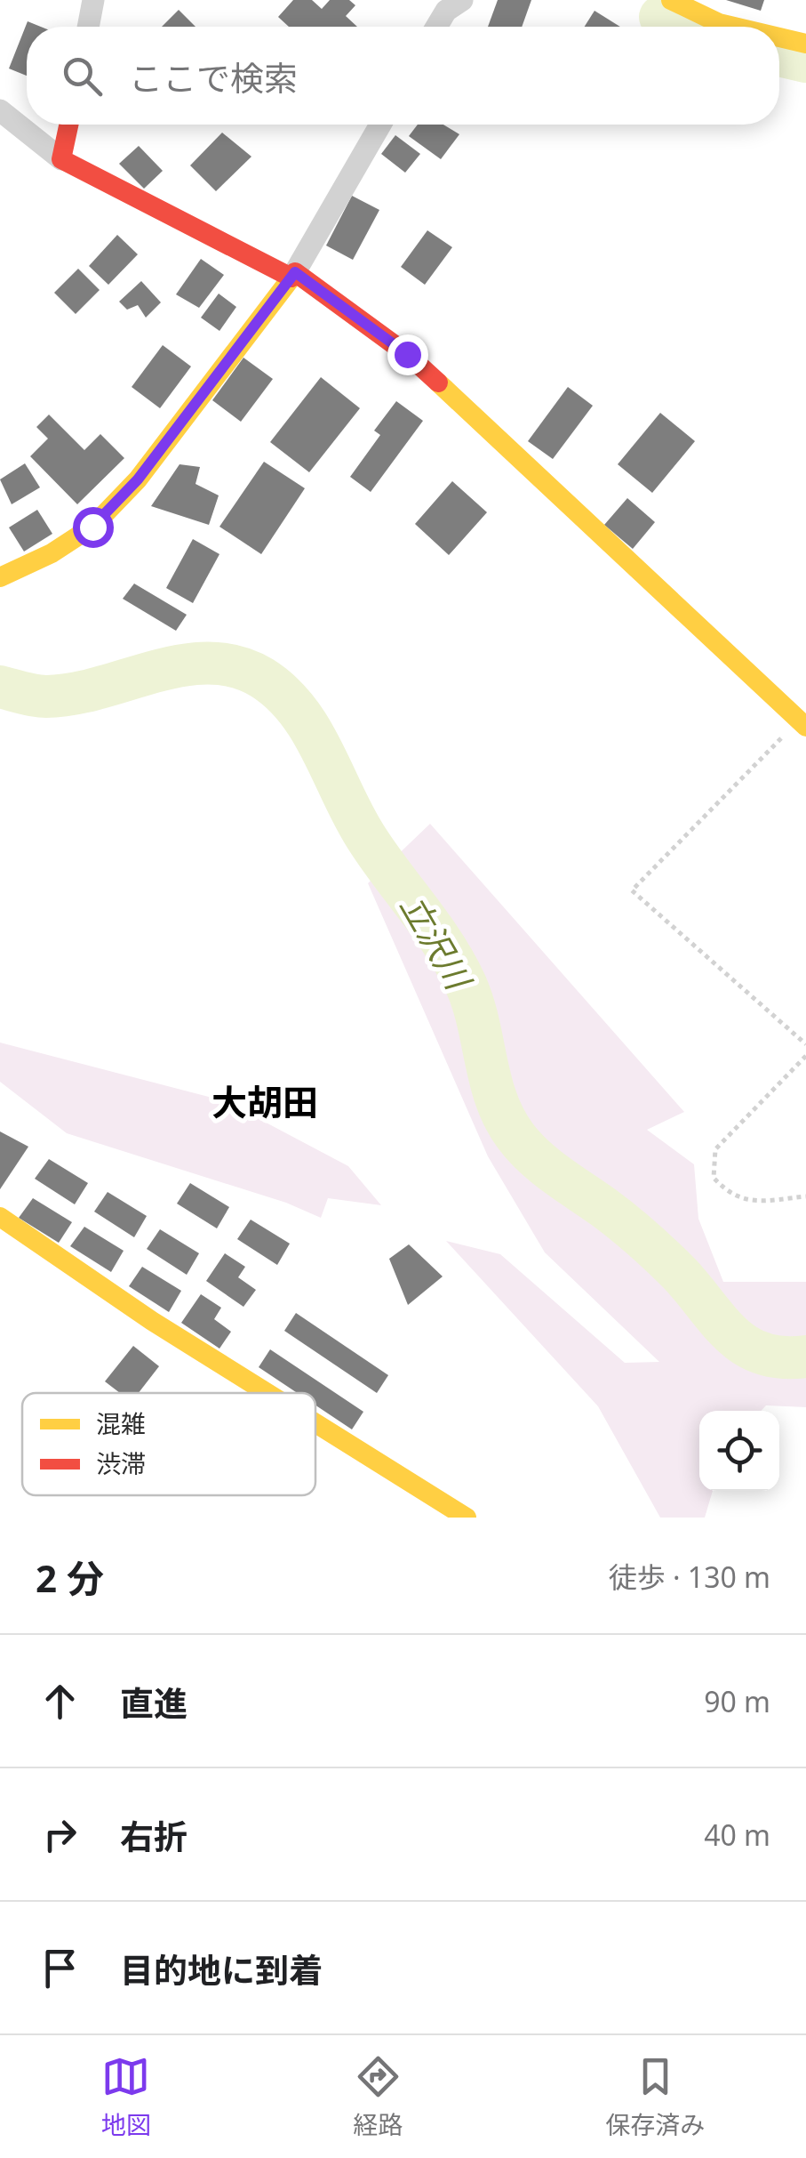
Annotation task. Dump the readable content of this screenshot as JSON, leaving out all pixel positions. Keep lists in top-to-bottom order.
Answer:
{
  "districts": ["大胡田"],
  "water": ["立沢川"],
  "legend": ["混雑", "渋滞"],
  "page": {
    "search": "ここで検索",
    "heading": ["2 分", "徒歩 · 130 m"],
    "list": [
      ["直進", "90 m"],
      ["右折", "40 m"],
      "目的地に到着"
    ],
    "nav": ["地図", "経路", "保存済み"]
  }
}
